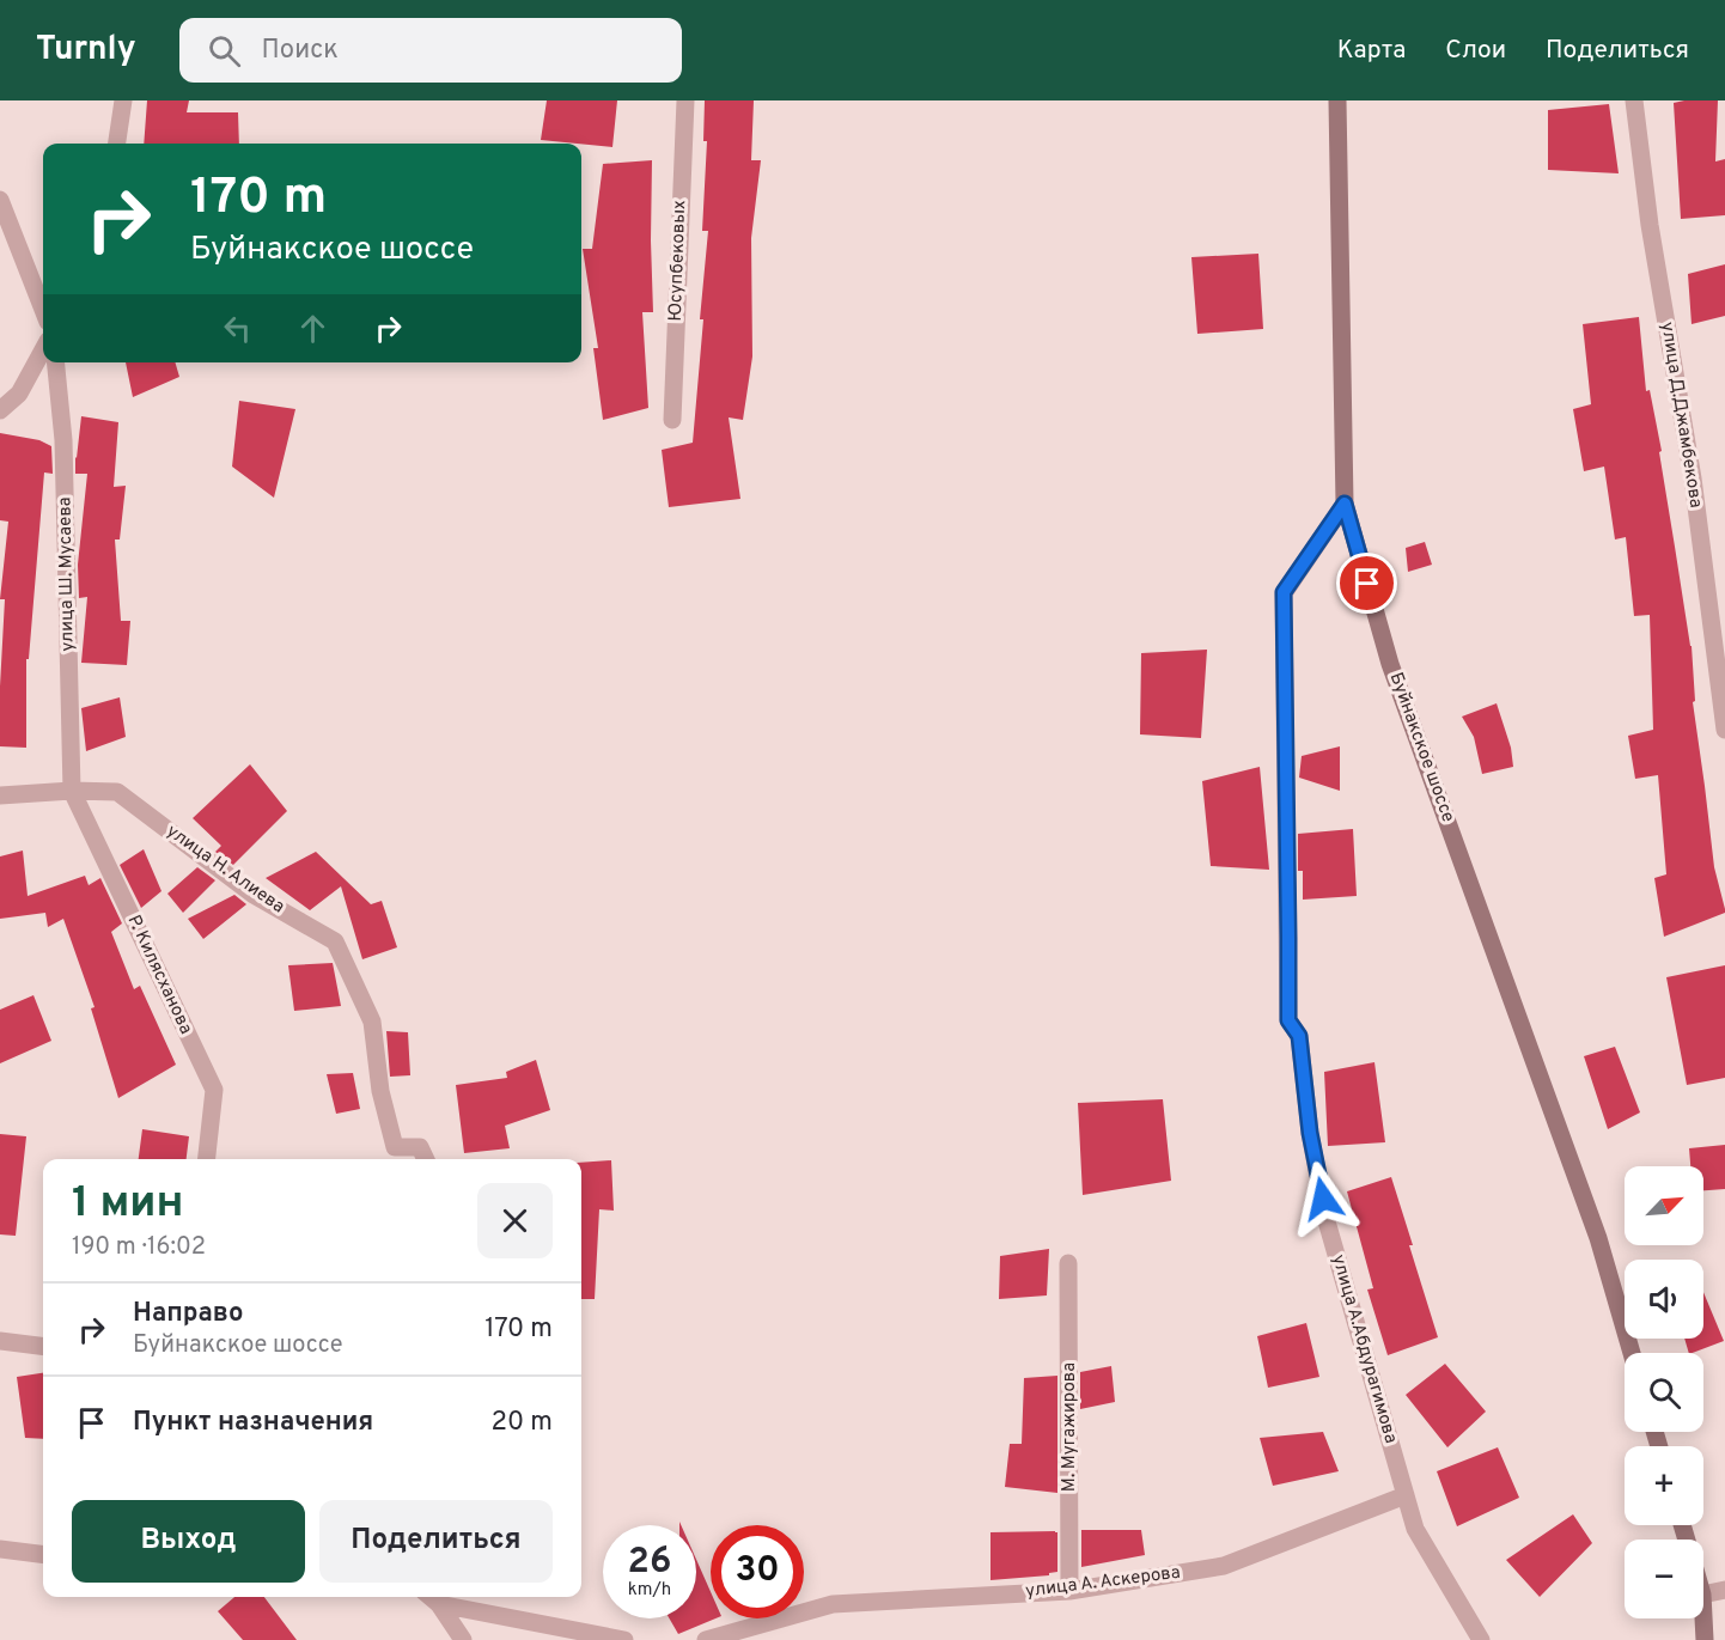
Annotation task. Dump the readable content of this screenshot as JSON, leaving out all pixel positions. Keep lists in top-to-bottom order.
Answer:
{
  "streets": {
    "main road": ["Буйнакское шоссе"],
    "street": [
      "Юсупбековых",
      "улица Д.Джамбекова",
      "улица Ш. Мусаева",
      "улица Н. Алиева",
      "Р. Килясханова",
      "улица А.Абдурагимова",
      "М. Мугажирова",
      "улица А. Аскерова"
    ]
  },
  "crossings": [
    ["улица Ш. Мусаева", "улица Н. Алиева"],
    ["улица Ш. Мусаева", "Р. Килясханова"],
    ["Буйнакское шоссе", "улица А.Абдурагимова"],
    ["улица Н. Алиева", "Р. Килясханова"],
    ["улица А.Абдурагимова", "улица А. Аскерова"],
    ["М. Мугажирова", "улица А. Аскерова"]
  ],
  "north": "top right",
  "page": {
    "header": "Turnly",
    "search": "Поиск",
    "nav": ["Карта", "Слои", "Поделиться"],
    "turn": ["170 m", "Буйнакское шоссе"],
    "heading": ["1 мин", "190 m · 16:02"],
    "map_buttons": ["+", "−"],
    "list": [
      {
        "name": "Направо",
        "note": "Буйнакское шоссе",
        "value": "170 m"
      },
      {
        "name": "Пункт назначения",
        "value": "20 m"
      }
    ],
    "buttons": ["Выход", "Поделиться"],
    "speed": "26 km/h",
    "limit": "30"
  }
}
